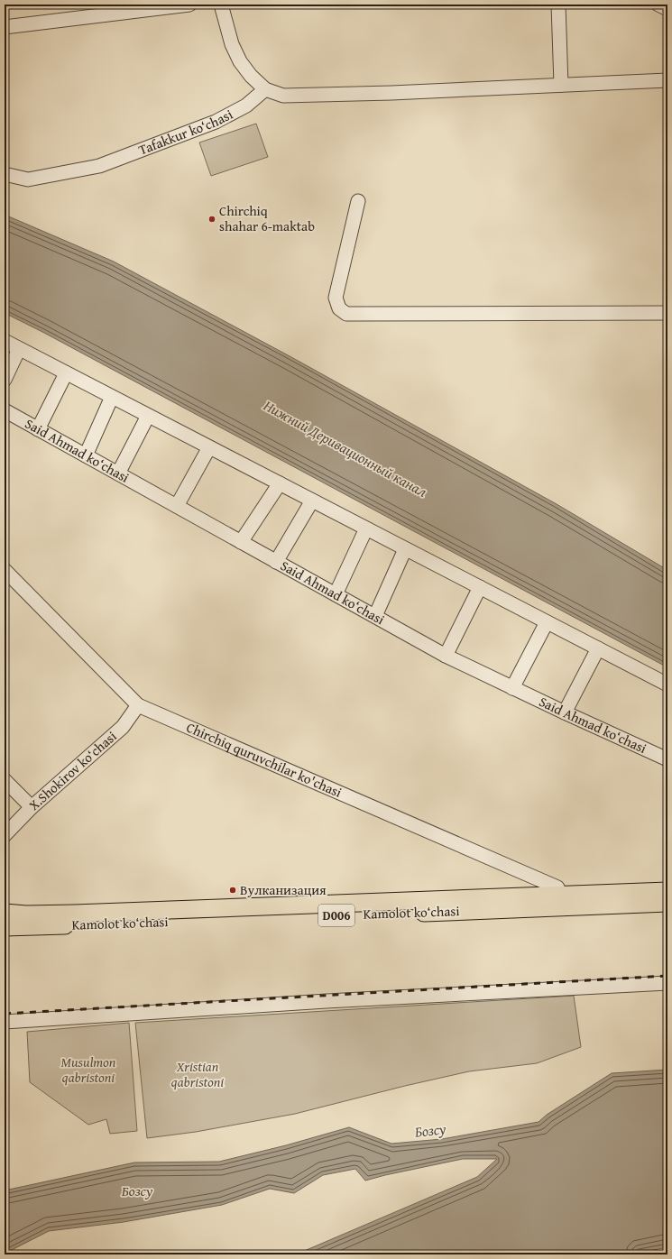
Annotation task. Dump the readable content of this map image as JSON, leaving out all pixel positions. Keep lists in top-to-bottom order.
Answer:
{
  "streets": {
    "main road": ["Kamolot ko‘chasi", "D006"],
    "street": [
      "Tafakkur ko‘chasi",
      "Said Ahmad ko‘chasi",
      "Chirchiq quruvchilar ko'chasi",
      "X.Shokirov ko‘chasi"
    ]
  },
  "crossings": [
    ["Chirchiq quruvchilar ko'chasi", "X.Shokirov ko‘chasi"],
    ["Chirchiq quruvchilar ko'chasi", "D006"]
  ],
  "water": ["Нижний Деривационный канал", "Бозсу"],
  "parks": ["Musulmon qabristoni", "Xristian qabristoni"],
  "places": ["Chirchiq shahar 6-maktab", "Вулканизация"]
}
